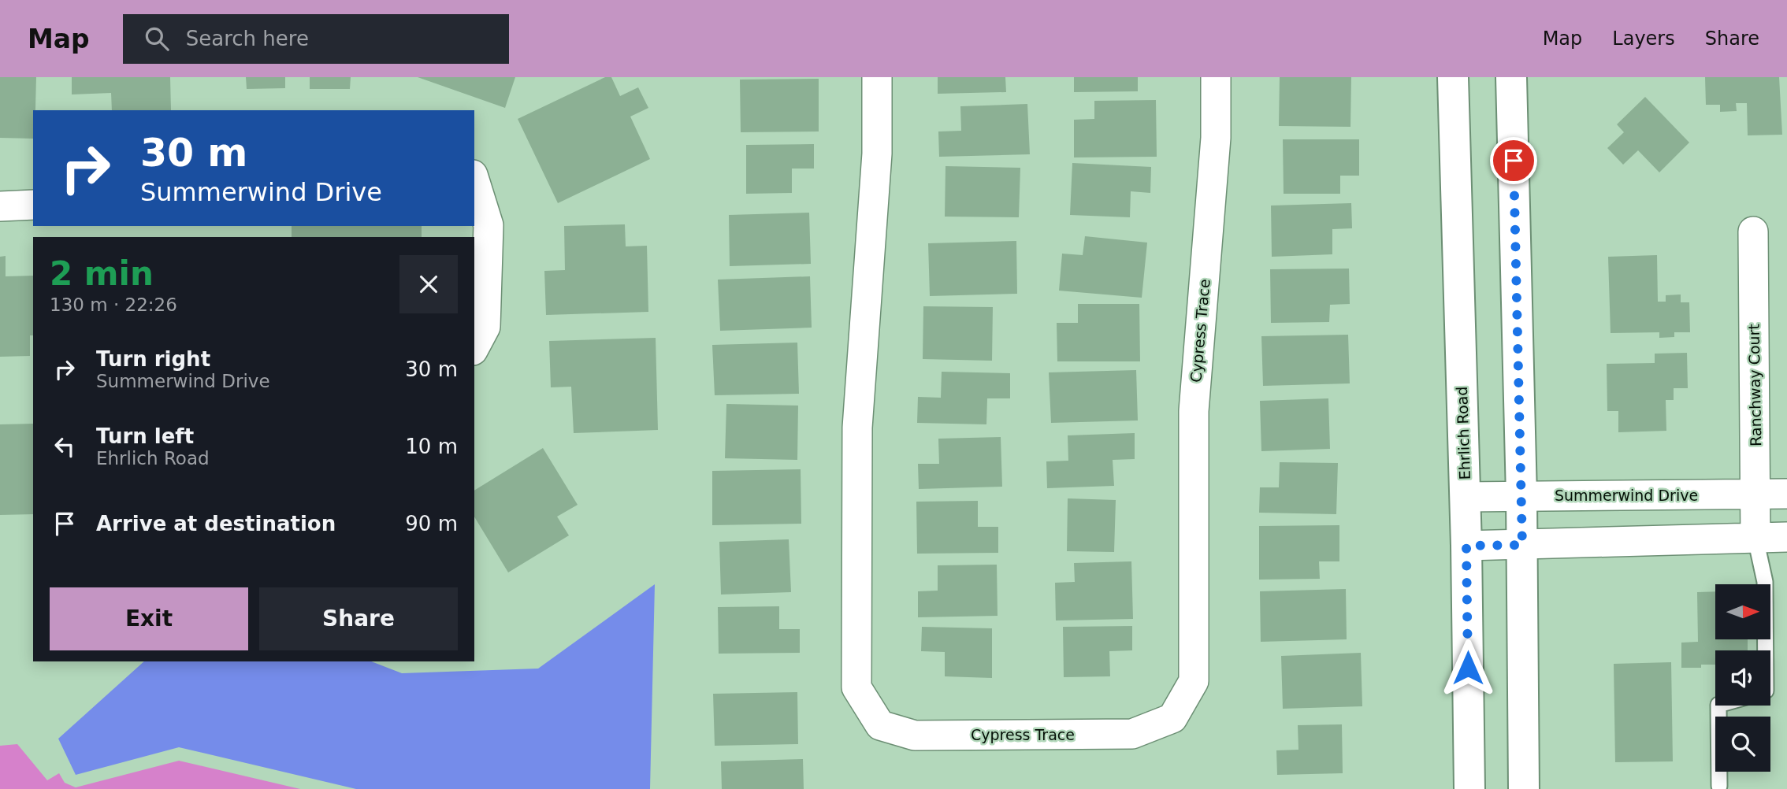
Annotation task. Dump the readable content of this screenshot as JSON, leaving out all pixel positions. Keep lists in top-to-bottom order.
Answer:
{
  "streets": {
    "main road": ["Ehrlich Road"],
    "street": ["Cypress Trace", "Ranchway Court", "Summerwind Drive"]
  },
  "crossings": [
    ["Ranchway Court", "Summerwind Drive"],
    ["Ehrlich Road", "Summerwind Drive"]
  ],
  "north": "right",
  "page": {
    "header": "Map",
    "search": "Search here",
    "nav": ["Map", "Layers", "Share"],
    "turn": ["30 m", "Summerwind Drive"],
    "heading": ["2 min", "130 m · 22:26"],
    "list": [
      {
        "name": "Turn right",
        "note": "Summerwind Drive",
        "value": "30 m"
      },
      {
        "name": "Turn left",
        "note": "Ehrlich Road",
        "value": "10 m"
      },
      {
        "name": "Arrive at destination",
        "value": "90 m"
      }
    ],
    "buttons": ["Exit", "Share"]
  }
}
